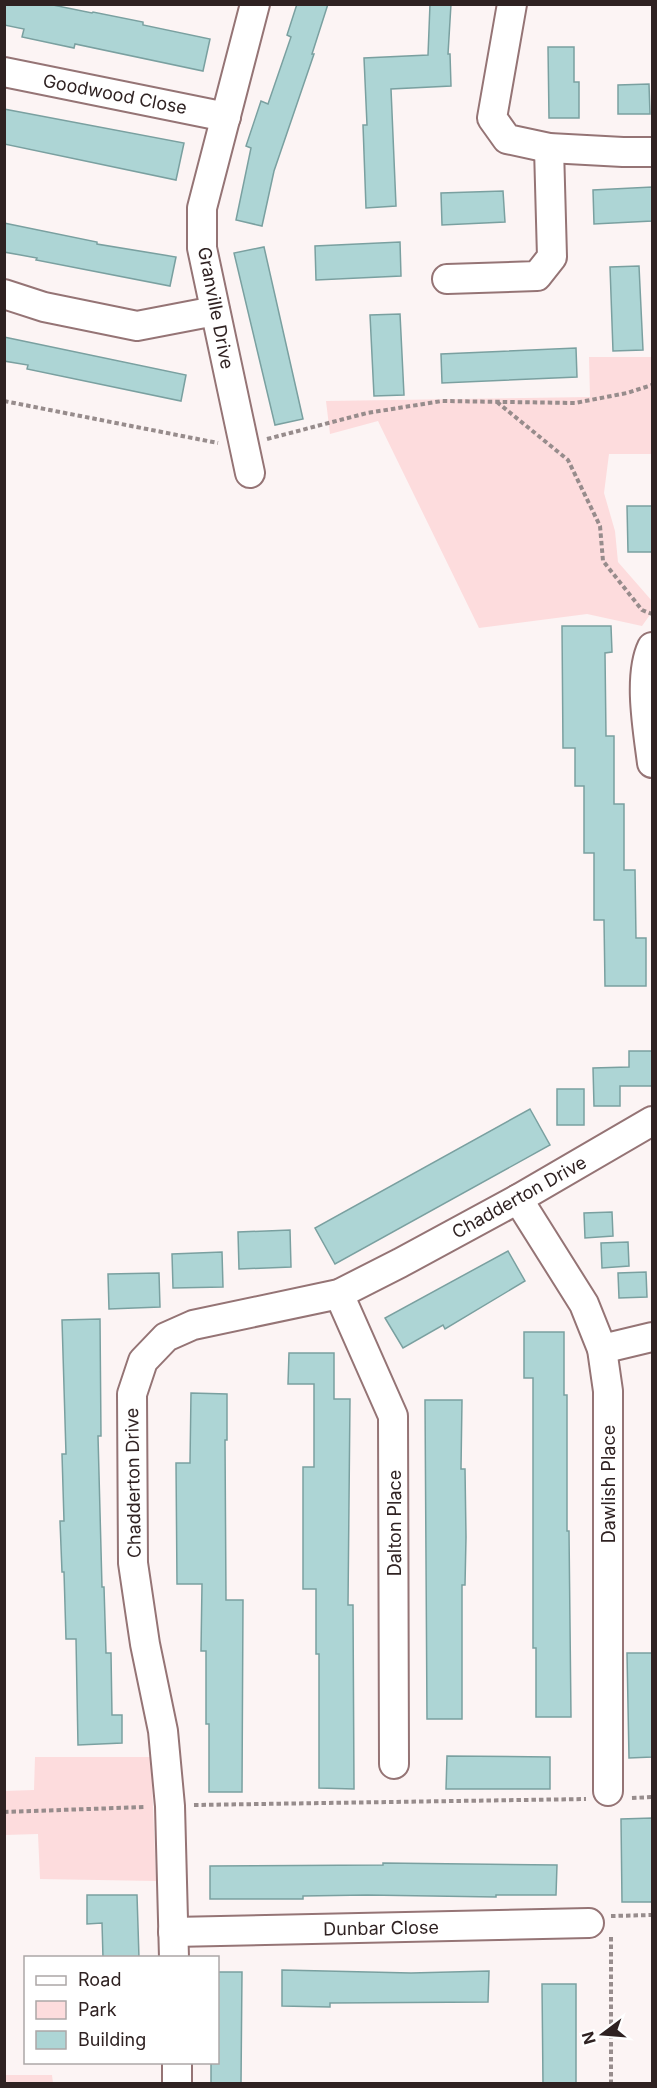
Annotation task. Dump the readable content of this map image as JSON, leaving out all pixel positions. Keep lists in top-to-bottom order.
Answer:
{
  "streets": {
    "street": [
      "Goodwood Close",
      "Granville Drive",
      "Chadderton Drive",
      "Dawlish Place",
      "Dalton Place",
      "Dunbar Close"
    ]
  },
  "crossings": [
    ["Goodwood Close", "Granville Drive"],
    ["Chadderton Drive", "Dawlish Place"],
    ["Chadderton Drive", "Dalton Place"],
    ["Chadderton Drive", "Dunbar Close"]
  ],
  "legend": ["Road", "Park", "Building"],
  "north": "left"
}
